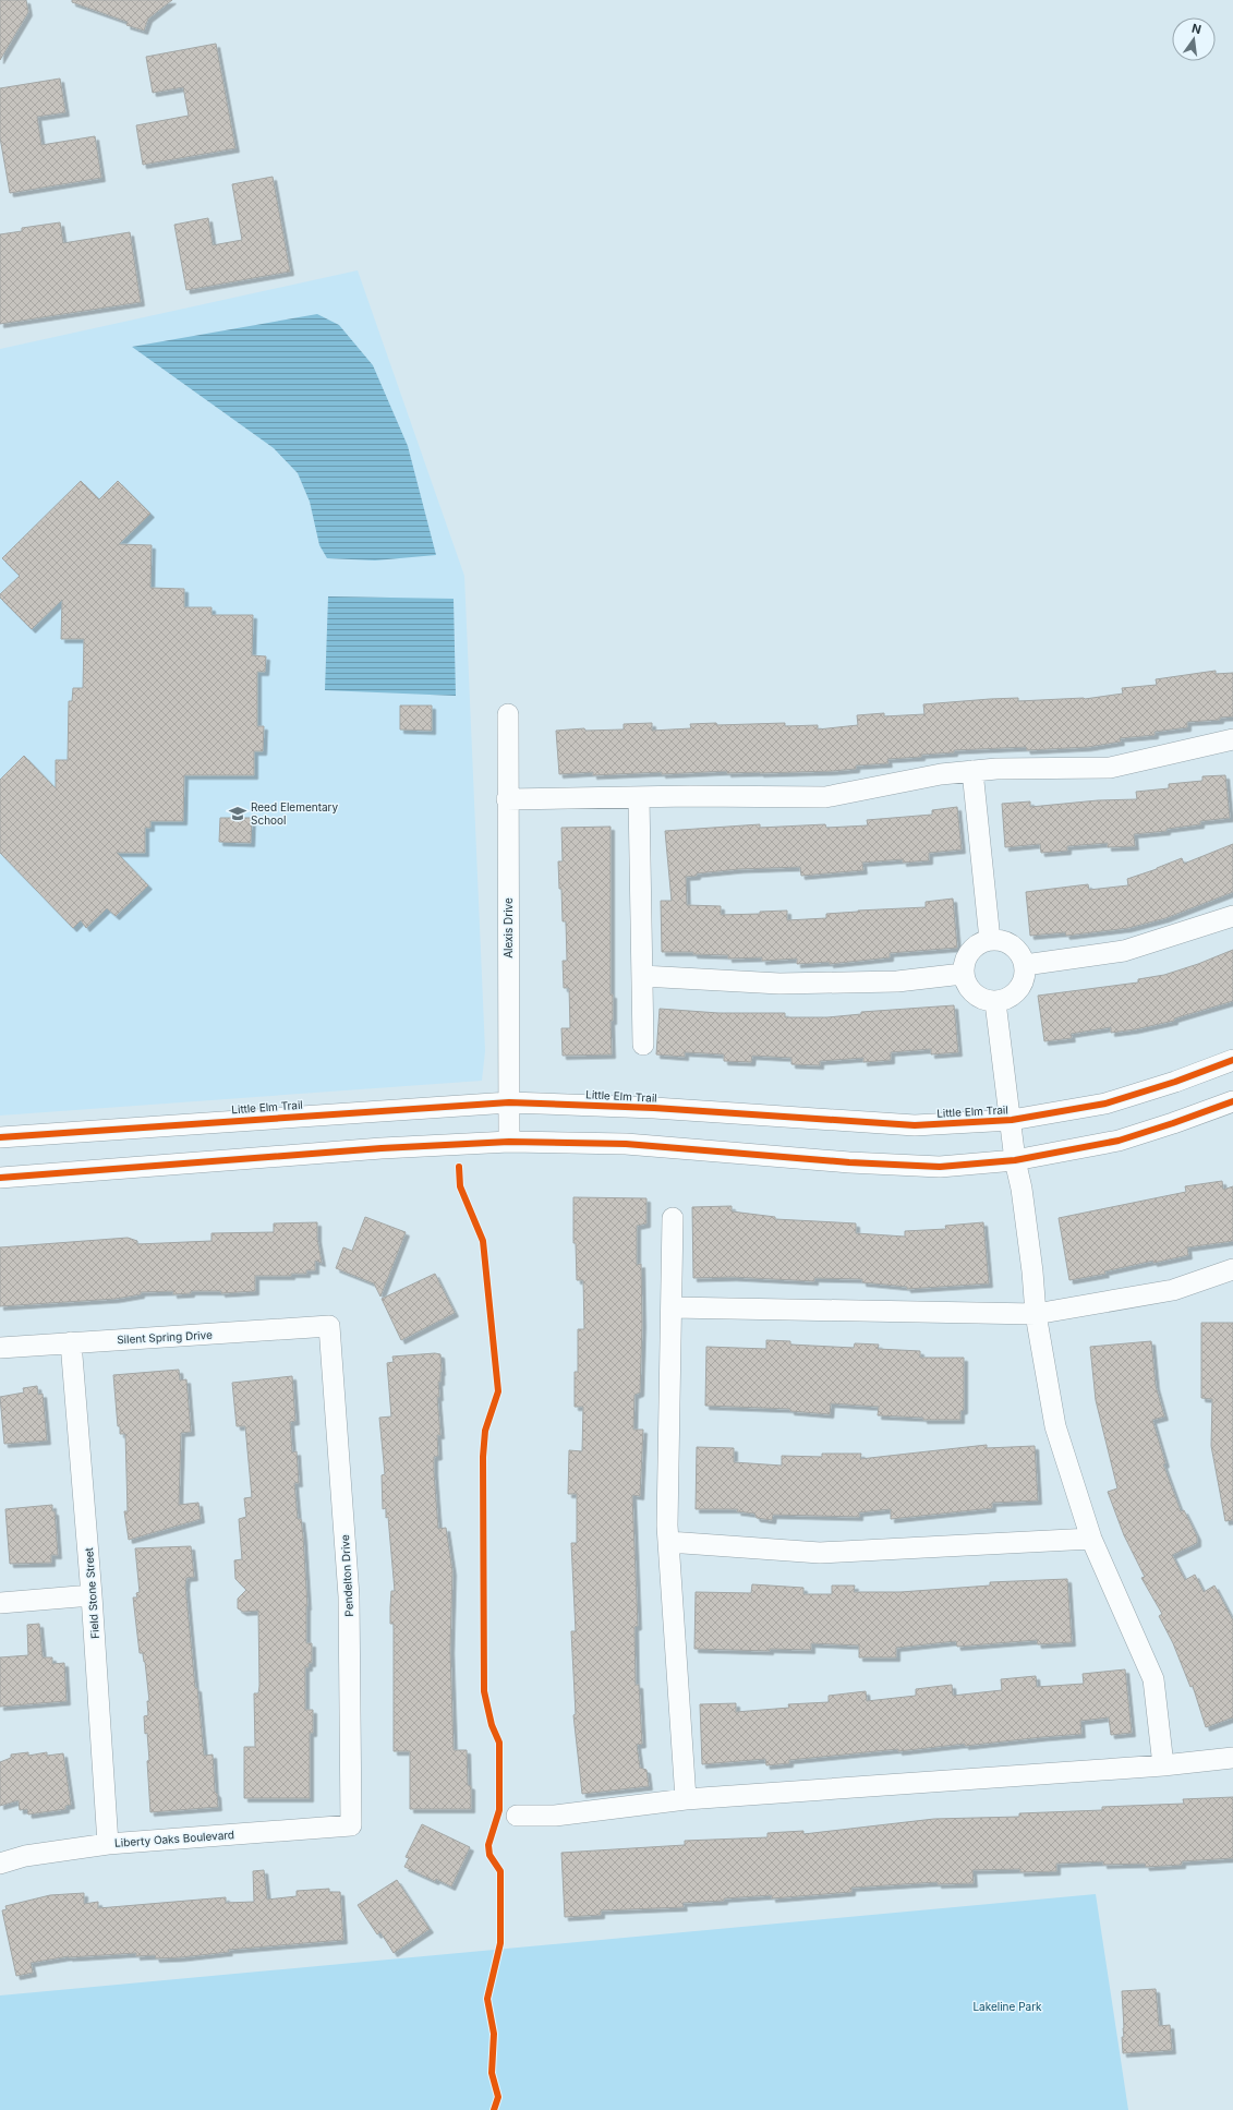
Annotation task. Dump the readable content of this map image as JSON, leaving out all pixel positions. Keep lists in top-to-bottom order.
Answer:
{
  "streets": {
    "street": [
      "Alexis Drive",
      "Little Elm Trail",
      "Silent Spring Drive",
      "Pendelton Drive",
      "Field Stone Street",
      "Liberty Oaks Boulevard"
    ]
  },
  "crossings": [
    ["Alexis Drive", "Little Elm Trail"],
    ["Silent Spring Drive", "Pendelton Drive"],
    ["Silent Spring Drive", "Field Stone Street"],
    ["Pendelton Drive", "Liberty Oaks Boulevard"],
    ["Field Stone Street", "Liberty Oaks Boulevard"]
  ],
  "parks": ["Lakeline Park"],
  "places": {
    "school or university": ["Reed Elementary School"]
  },
  "north": "top"
}
